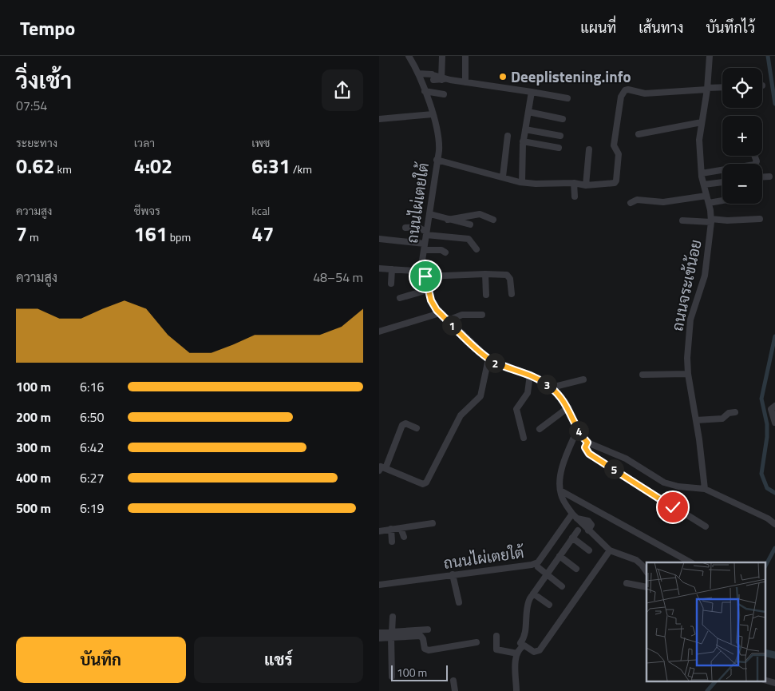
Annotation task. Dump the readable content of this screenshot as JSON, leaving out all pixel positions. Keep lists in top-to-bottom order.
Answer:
{
  "streets": {
    "street": ["ถนนไผ่เตยใต้", "ถนนจระเข้น้อย"]
  },
  "places": ["Deeplistening.info"],
  "scale_bar": "100 m",
  "page": {
    "header": "Tempo",
    "nav": ["แผนที่", "เส้นทาง", "บันทึกไว้"],
    "heading": ["วิ่งเช้า", "07:54"],
    "map_buttons": ["+", "−"],
    "stats": [
      ["ระยะทาง", "0.62 km"],
      ["เวลา", "4:02"],
      ["เพซ", "6:31 /km"],
      ["ความสูง", "7 m"],
      ["ชีพจร", "161 bpm"],
      ["kcal", "47"]
    ],
    "chart": ["ความสูง", "48–54 m"],
    "pins": [
      "1",
      "2",
      "3",
      "4",
      "5"
    ],
    "list": [
      {
        "name": "100 m",
        "note": "6:16"
      },
      {
        "name": "200 m",
        "note": "6:50"
      },
      {
        "name": "300 m",
        "note": "6:42"
      },
      {
        "name": "400 m",
        "note": "6:27"
      },
      {
        "name": "500 m",
        "note": "6:19"
      }
    ],
    "buttons": ["บันทึก", "แชร์"],
    "scale": "100 m"
  }
}
